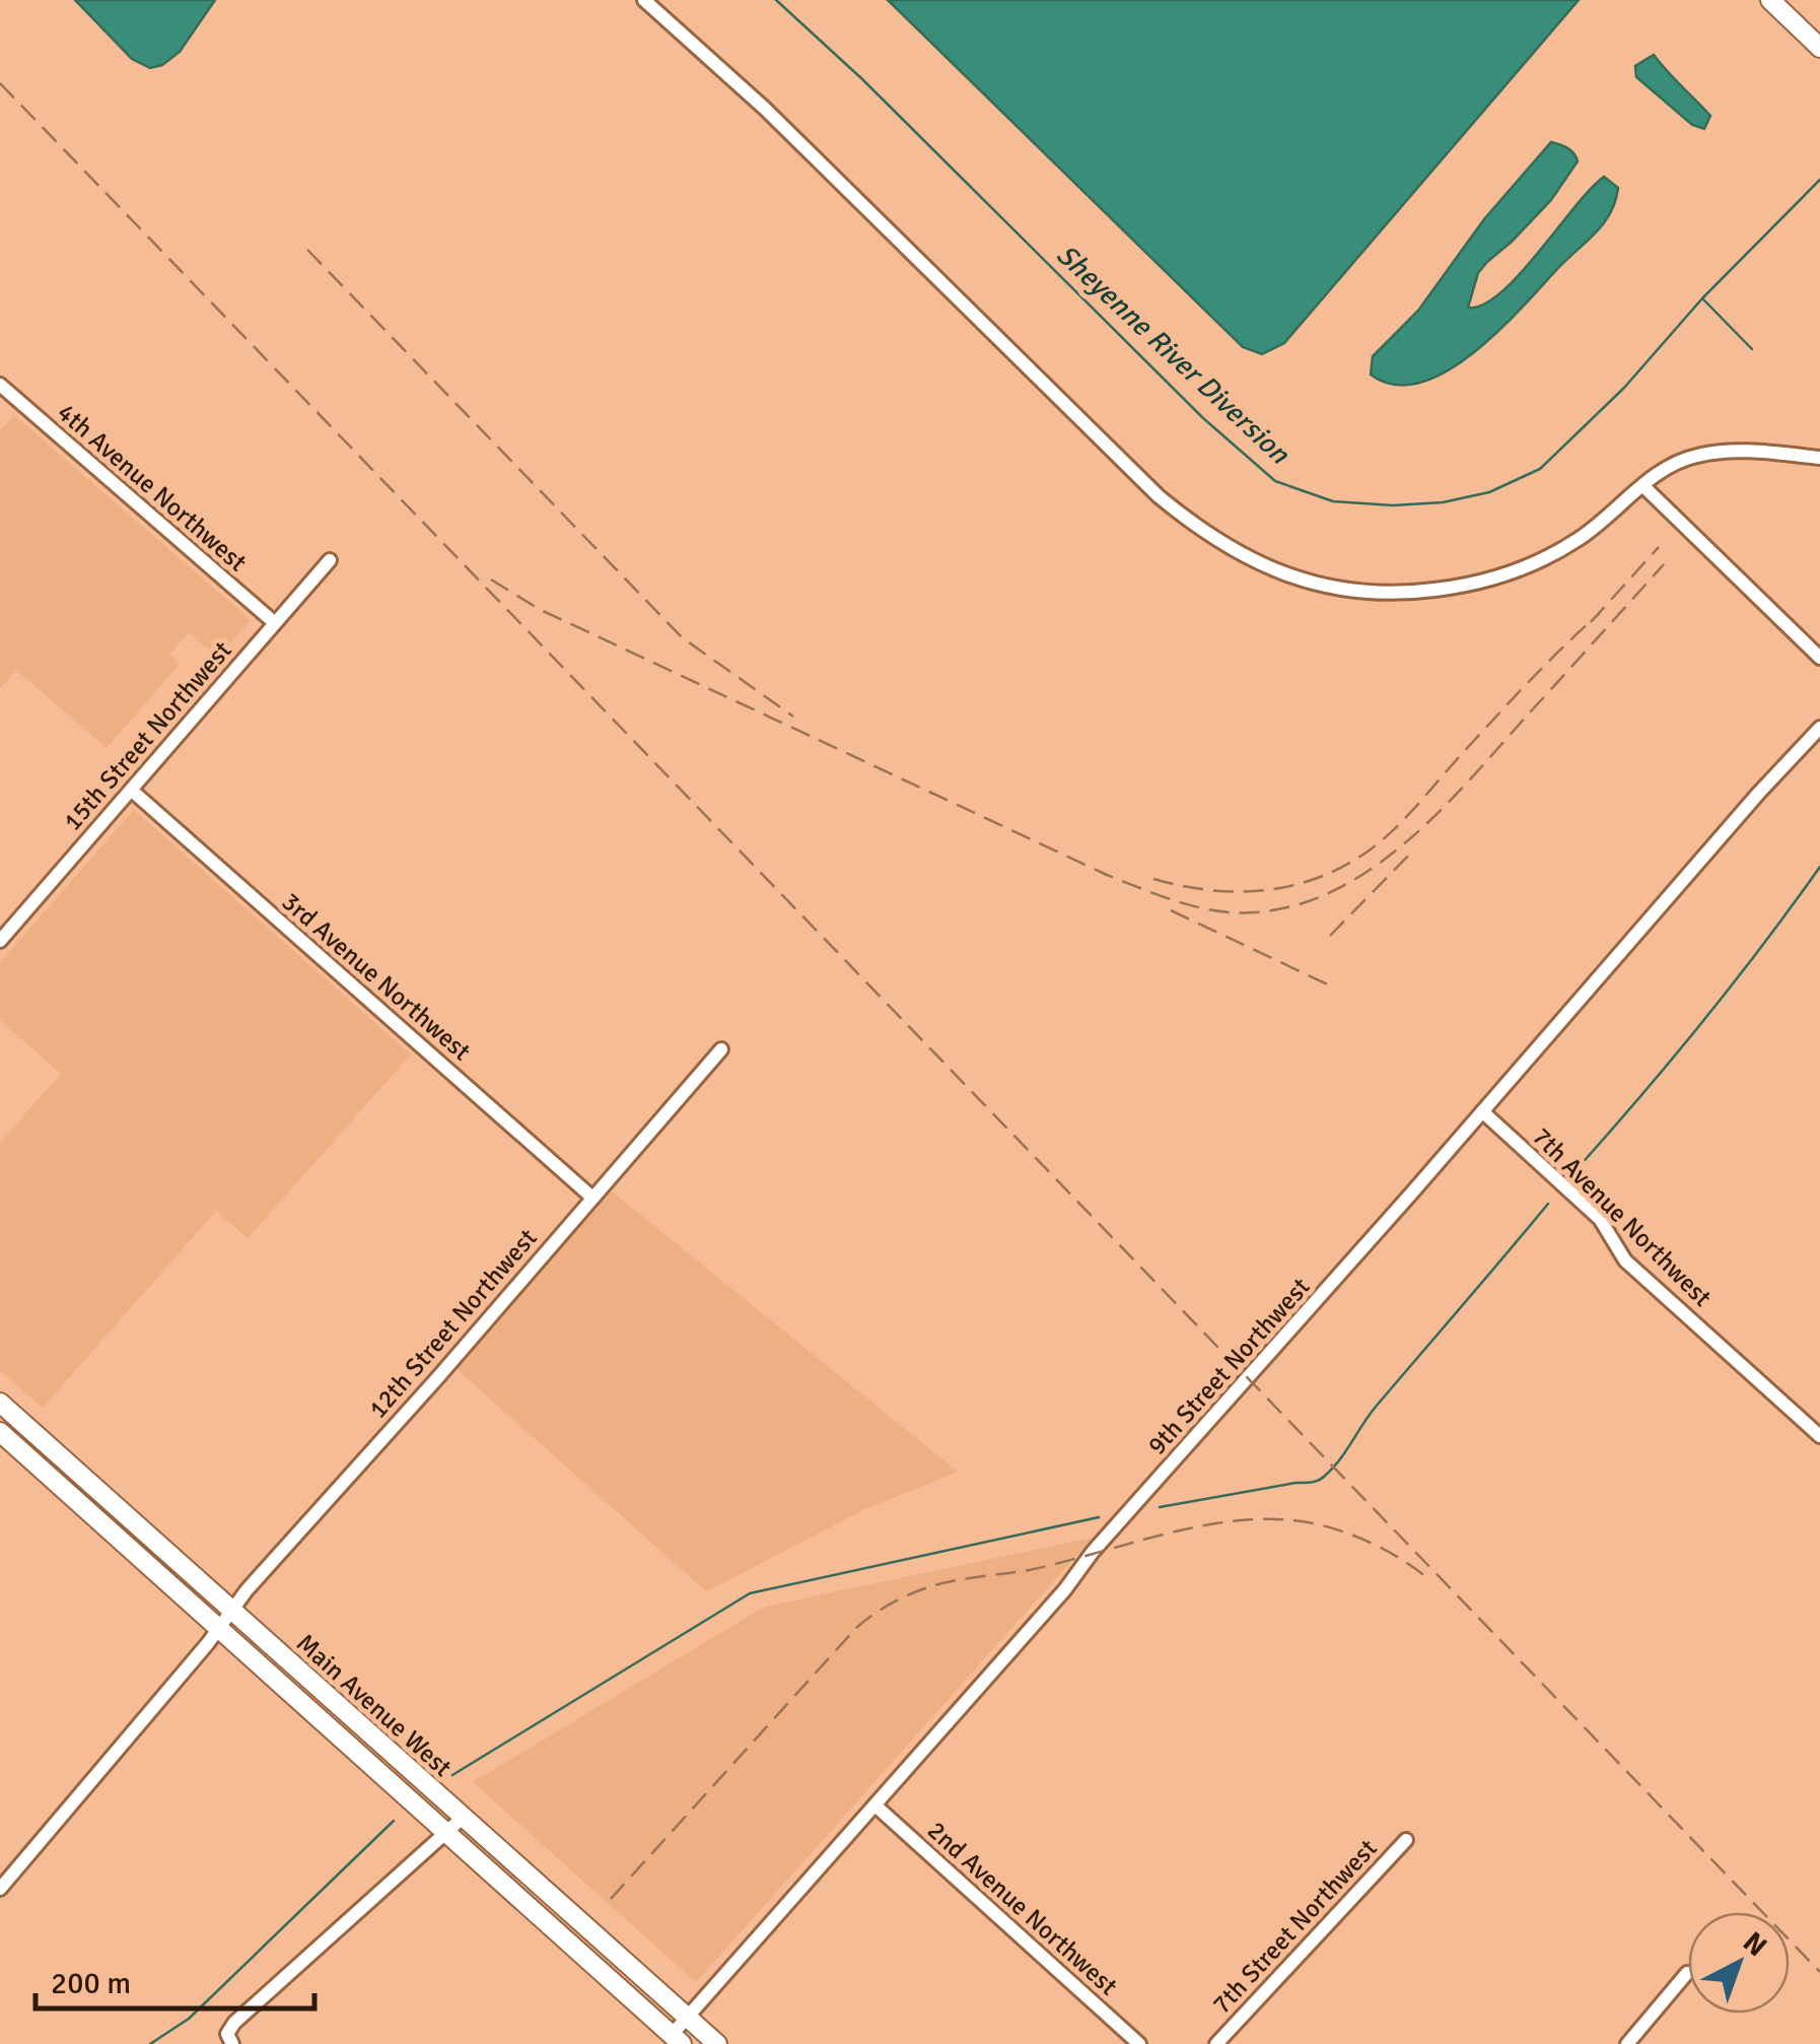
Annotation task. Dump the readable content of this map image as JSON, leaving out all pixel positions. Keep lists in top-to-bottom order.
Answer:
{
  "streets": {
    "main road": ["Main Avenue West"],
    "street": [
      "4th Avenue Northwest",
      "15th Street Northwest",
      "3rd Avenue Northwest",
      "7th Avenue Northwest",
      "12th Street Northwest",
      "9th Street Northwest",
      "2nd Avenue Northwest",
      "7th Street Northwest"
    ]
  },
  "crossings": [
    ["4th Avenue Northwest", "15th Street Northwest"],
    ["15th Street Northwest", "3rd Avenue Northwest"],
    ["3rd Avenue Northwest", "12th Street Northwest"],
    ["7th Avenue Northwest", "9th Street Northwest"],
    ["12th Street Northwest", "Main Avenue West"],
    ["9th Street Northwest", "Main Avenue West"],
    ["9th Street Northwest", "2nd Avenue Northwest"]
  ],
  "water": ["Sheyenne River Diversion"],
  "scale_bar": "200 m",
  "north": "top right"
}
